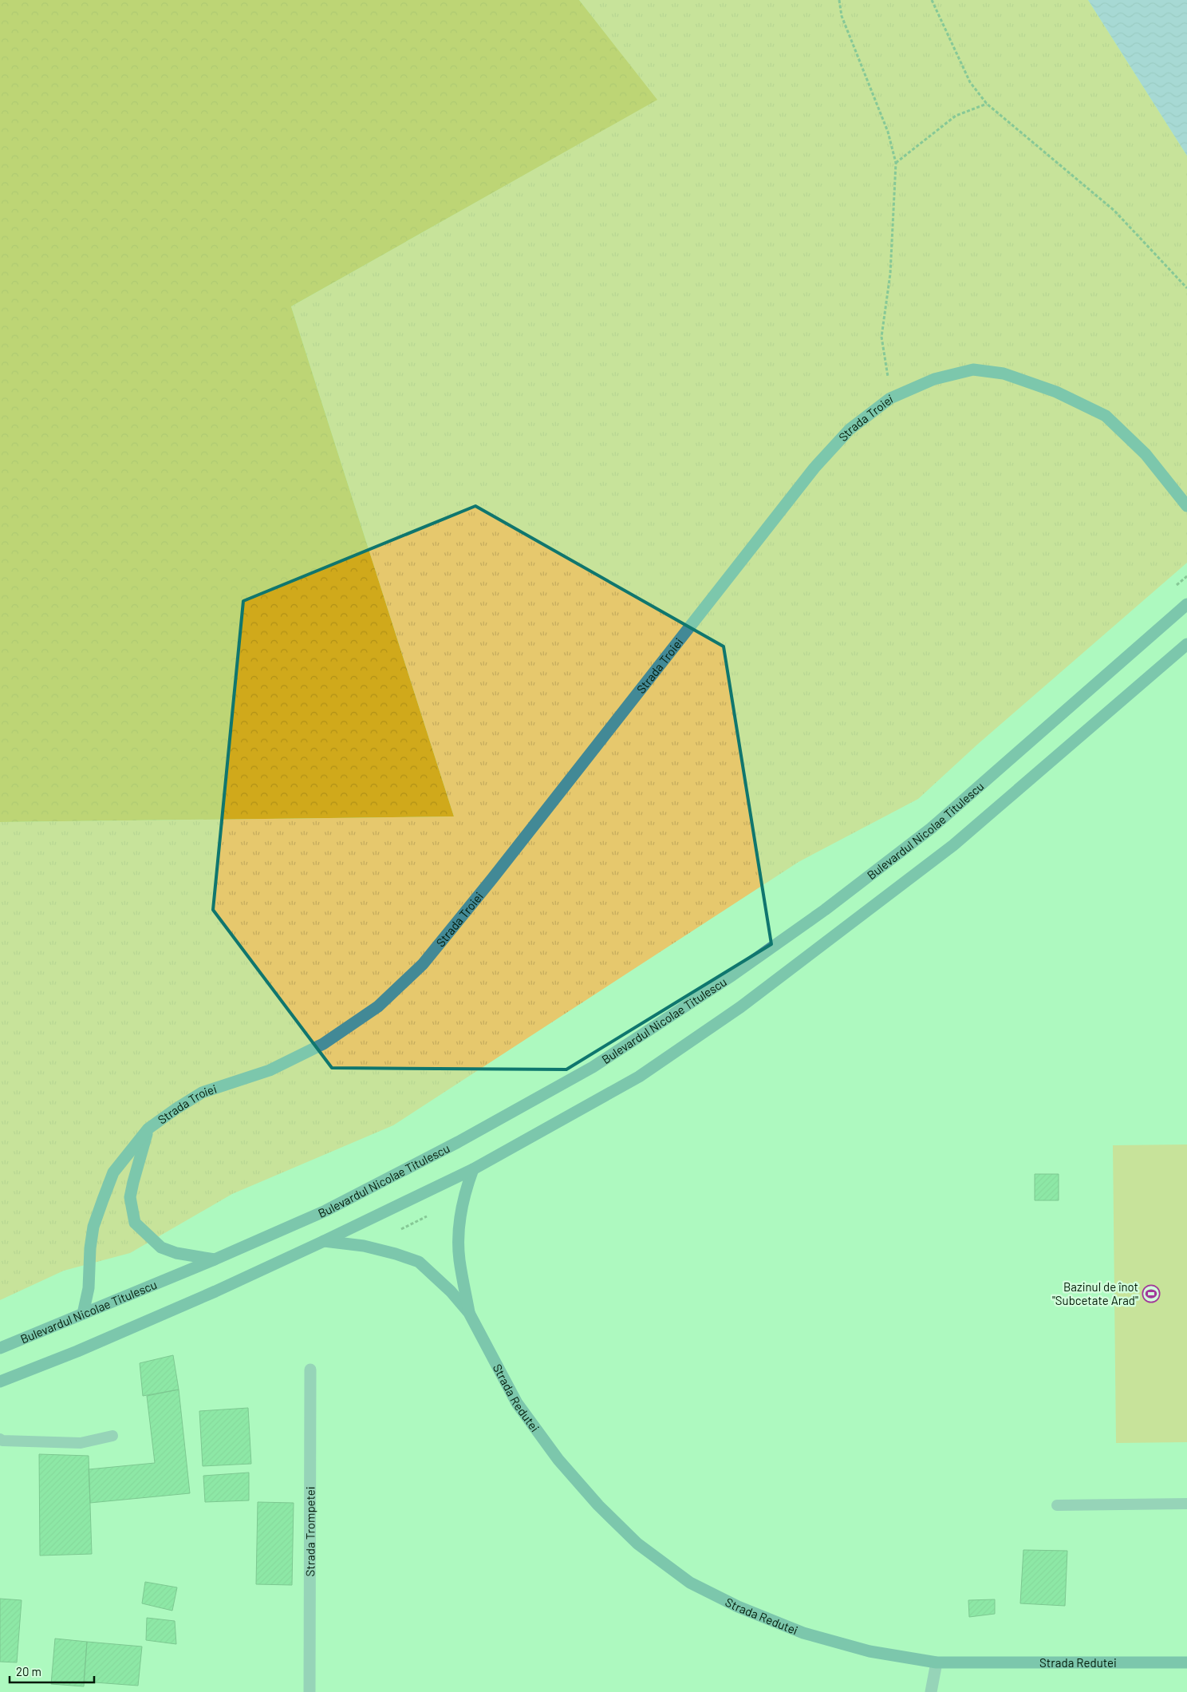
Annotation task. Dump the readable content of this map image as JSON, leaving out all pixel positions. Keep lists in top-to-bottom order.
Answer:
{
  "streets": {
    "main road": ["Strada Troiei", "Bulevardul Nicolae Titulescu", "Strada Redutei"],
    "street": ["Strada Trompetei"]
  },
  "crossings": [
    ["Strada Troiei", "Bulevardul Nicolae Titulescu"]
  ],
  "places": {
    "sports": ["Bazinul de înot \"Subcetate Arad\""]
  },
  "scale_bar": "20 m"
}
